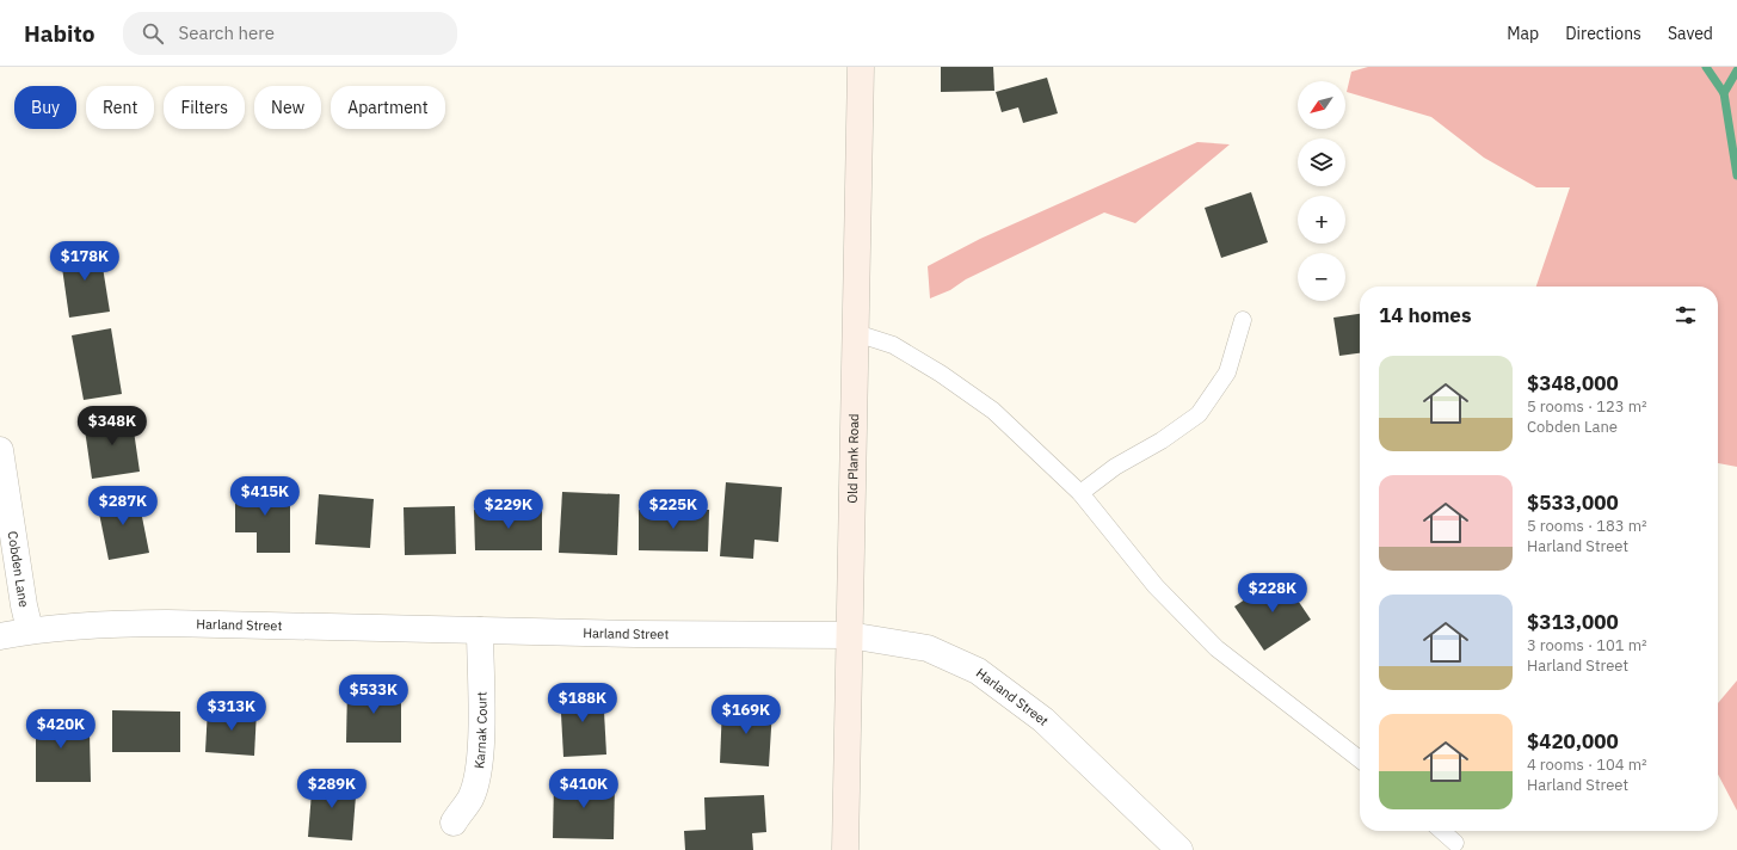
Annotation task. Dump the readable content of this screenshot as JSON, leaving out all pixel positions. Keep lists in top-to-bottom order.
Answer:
{
  "streets": {
    "street": [
      "Old Plank Road",
      "Cobden Lane",
      "Harland Street",
      "Karnak Court"
    ]
  },
  "crossings": [
    ["Old Plank Road", "Harland Street"],
    ["Cobden Lane", "Harland Street"],
    ["Harland Street", "Karnak Court"]
  ],
  "north": "bottom left",
  "page": {
    "header": "Habito",
    "search": "Search here",
    "nav": ["Map", "Directions", "Saved"],
    "map_buttons": ["+", "−"],
    "chip": [
      "Buy",
      "Rent",
      "Filters",
      "New",
      "Apartment"
    ],
    "price": [
      "$178K",
      "$348K",
      "$415K",
      "$287K",
      "$229K",
      "$225K",
      "$228K",
      "$533K",
      "$188K",
      "$313K",
      "$169K",
      "$420K",
      "$289K",
      "$410K"
    ],
    "heading": "14 homes",
    "list": [
      {
        "name": "$348,000",
        "note": "5 rooms · 123 m² · Cobden Lane"
      },
      {
        "name": "$533,000",
        "note": "5 rooms · 183 m² · Harland Street"
      },
      {
        "name": "$313,000",
        "note": "3 rooms · 101 m² · Harland Street"
      },
      {
        "name": "$420,000",
        "note": "4 rooms · 104 m² · Harland Street"
      }
    ]
  }
}
